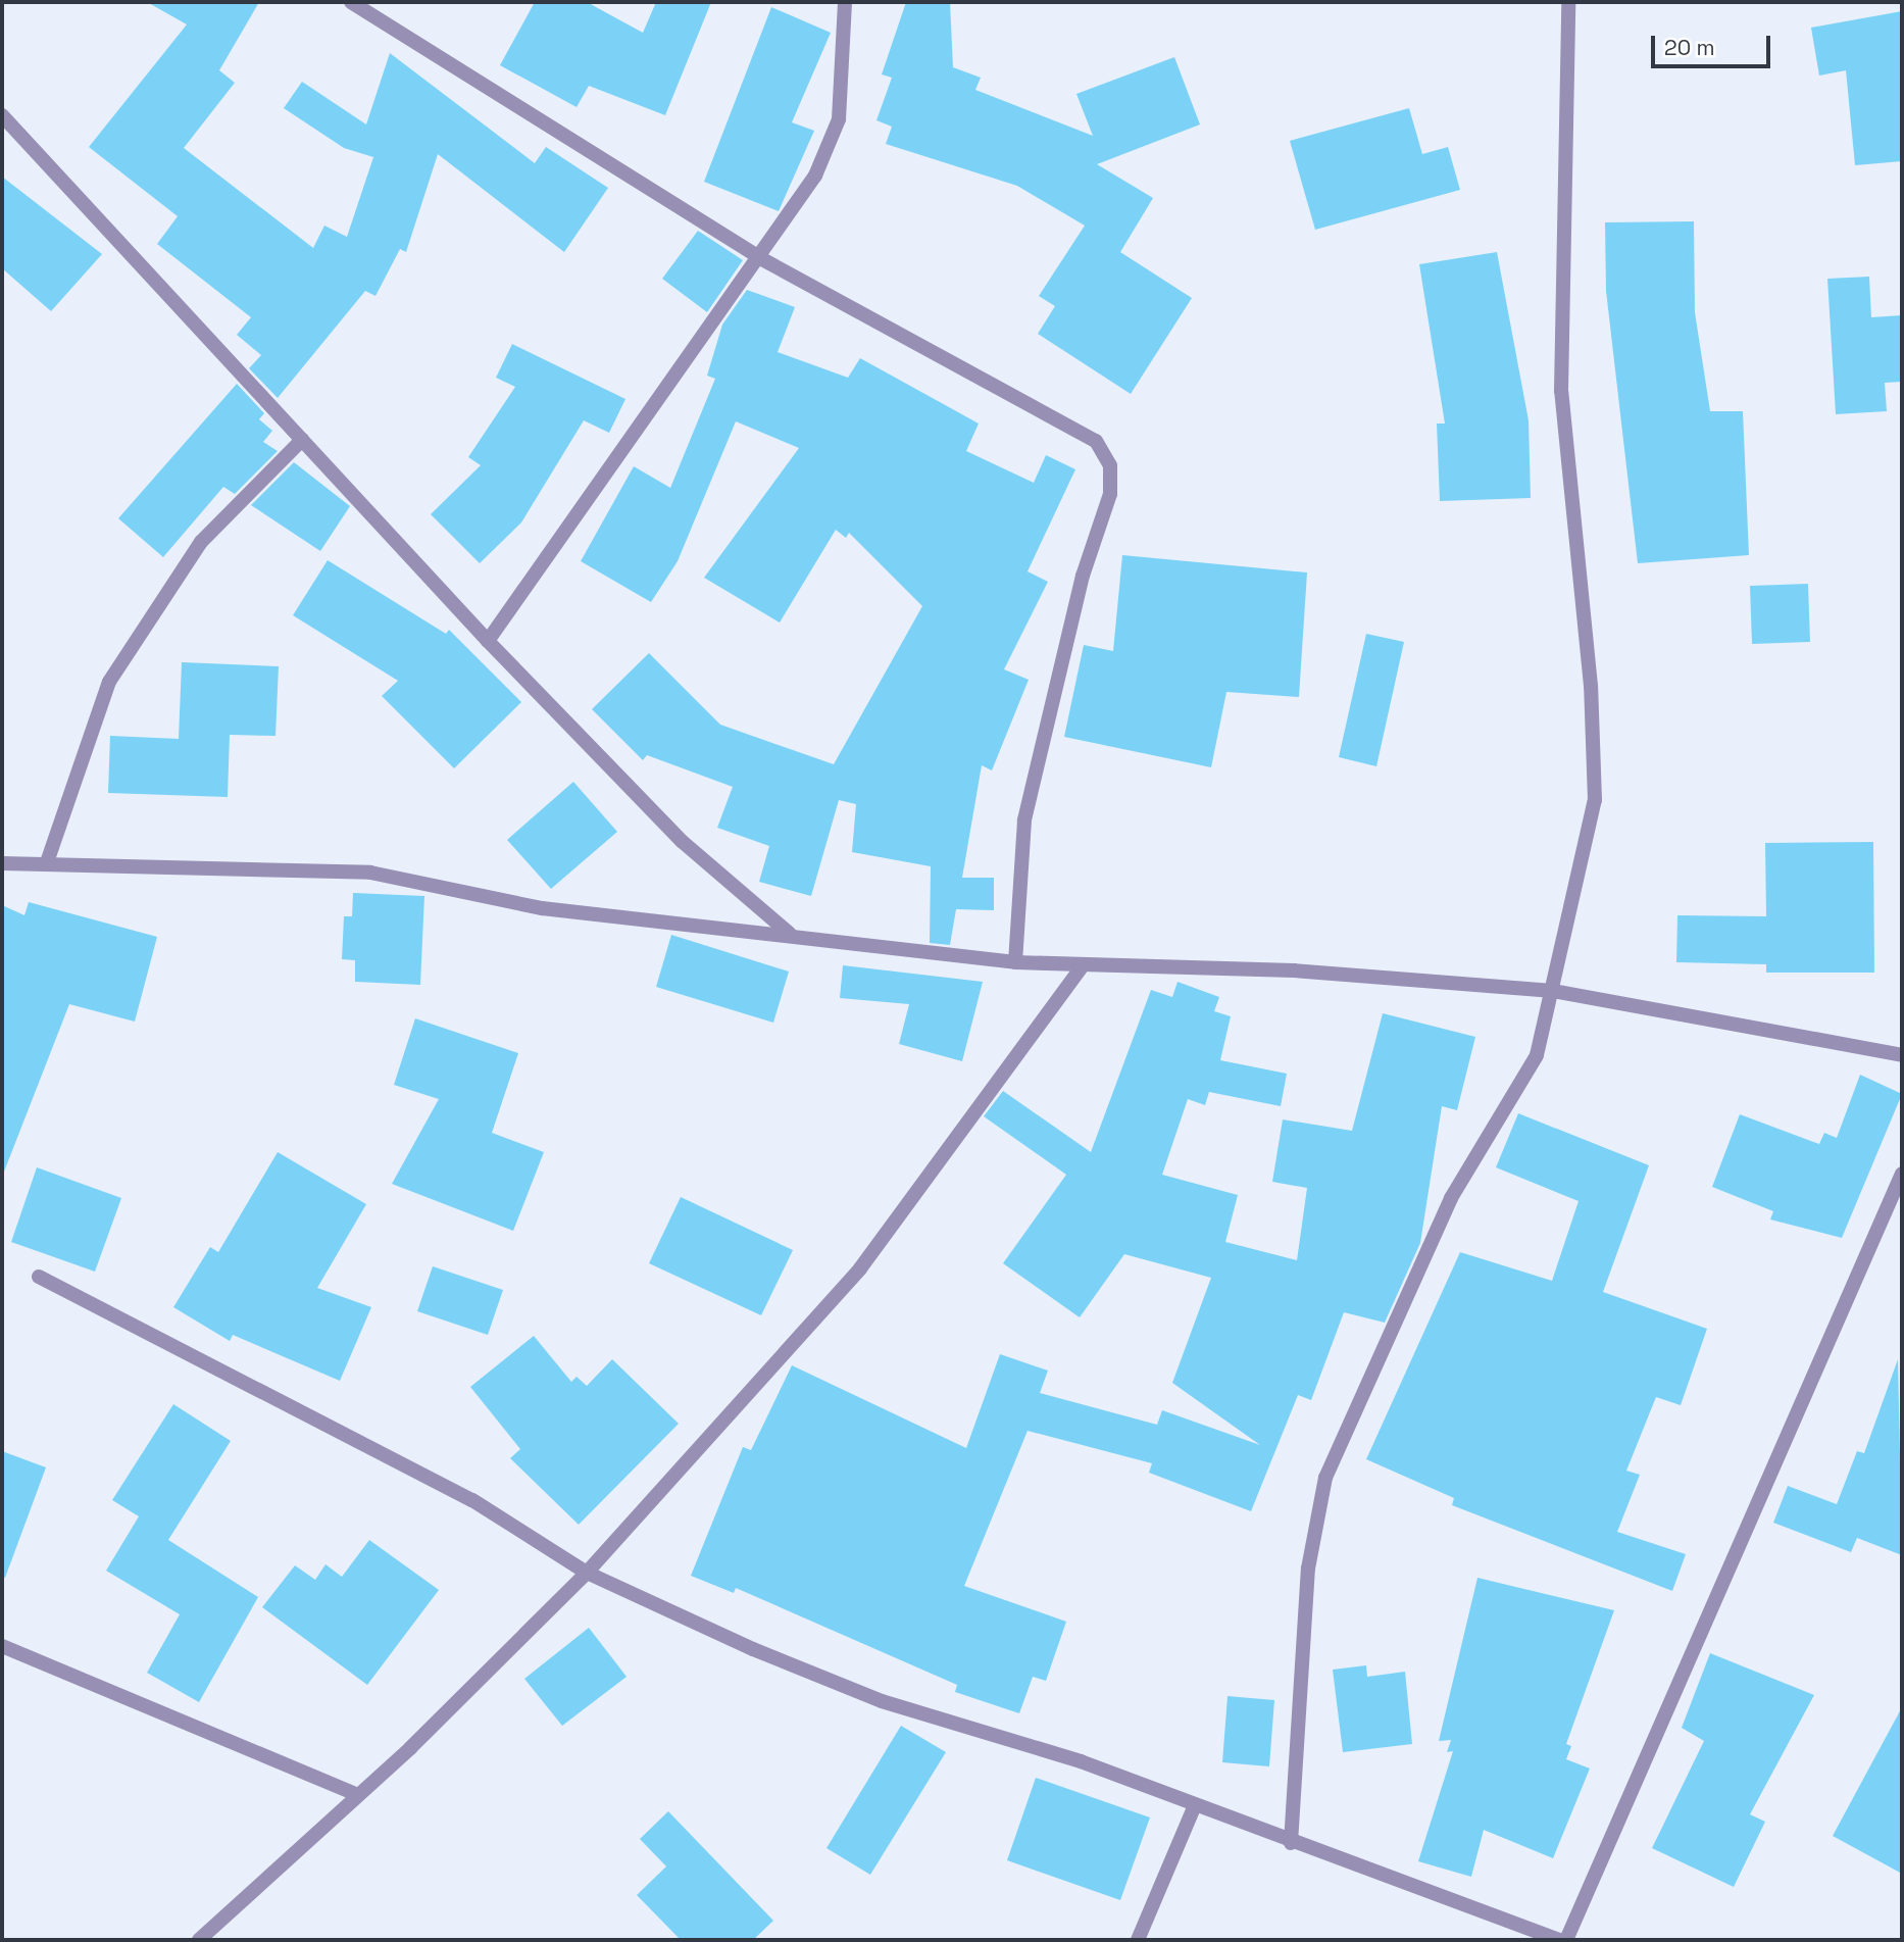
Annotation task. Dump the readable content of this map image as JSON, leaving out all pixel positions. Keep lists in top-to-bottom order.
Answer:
{
  "scale_bar": "20 m"
}
